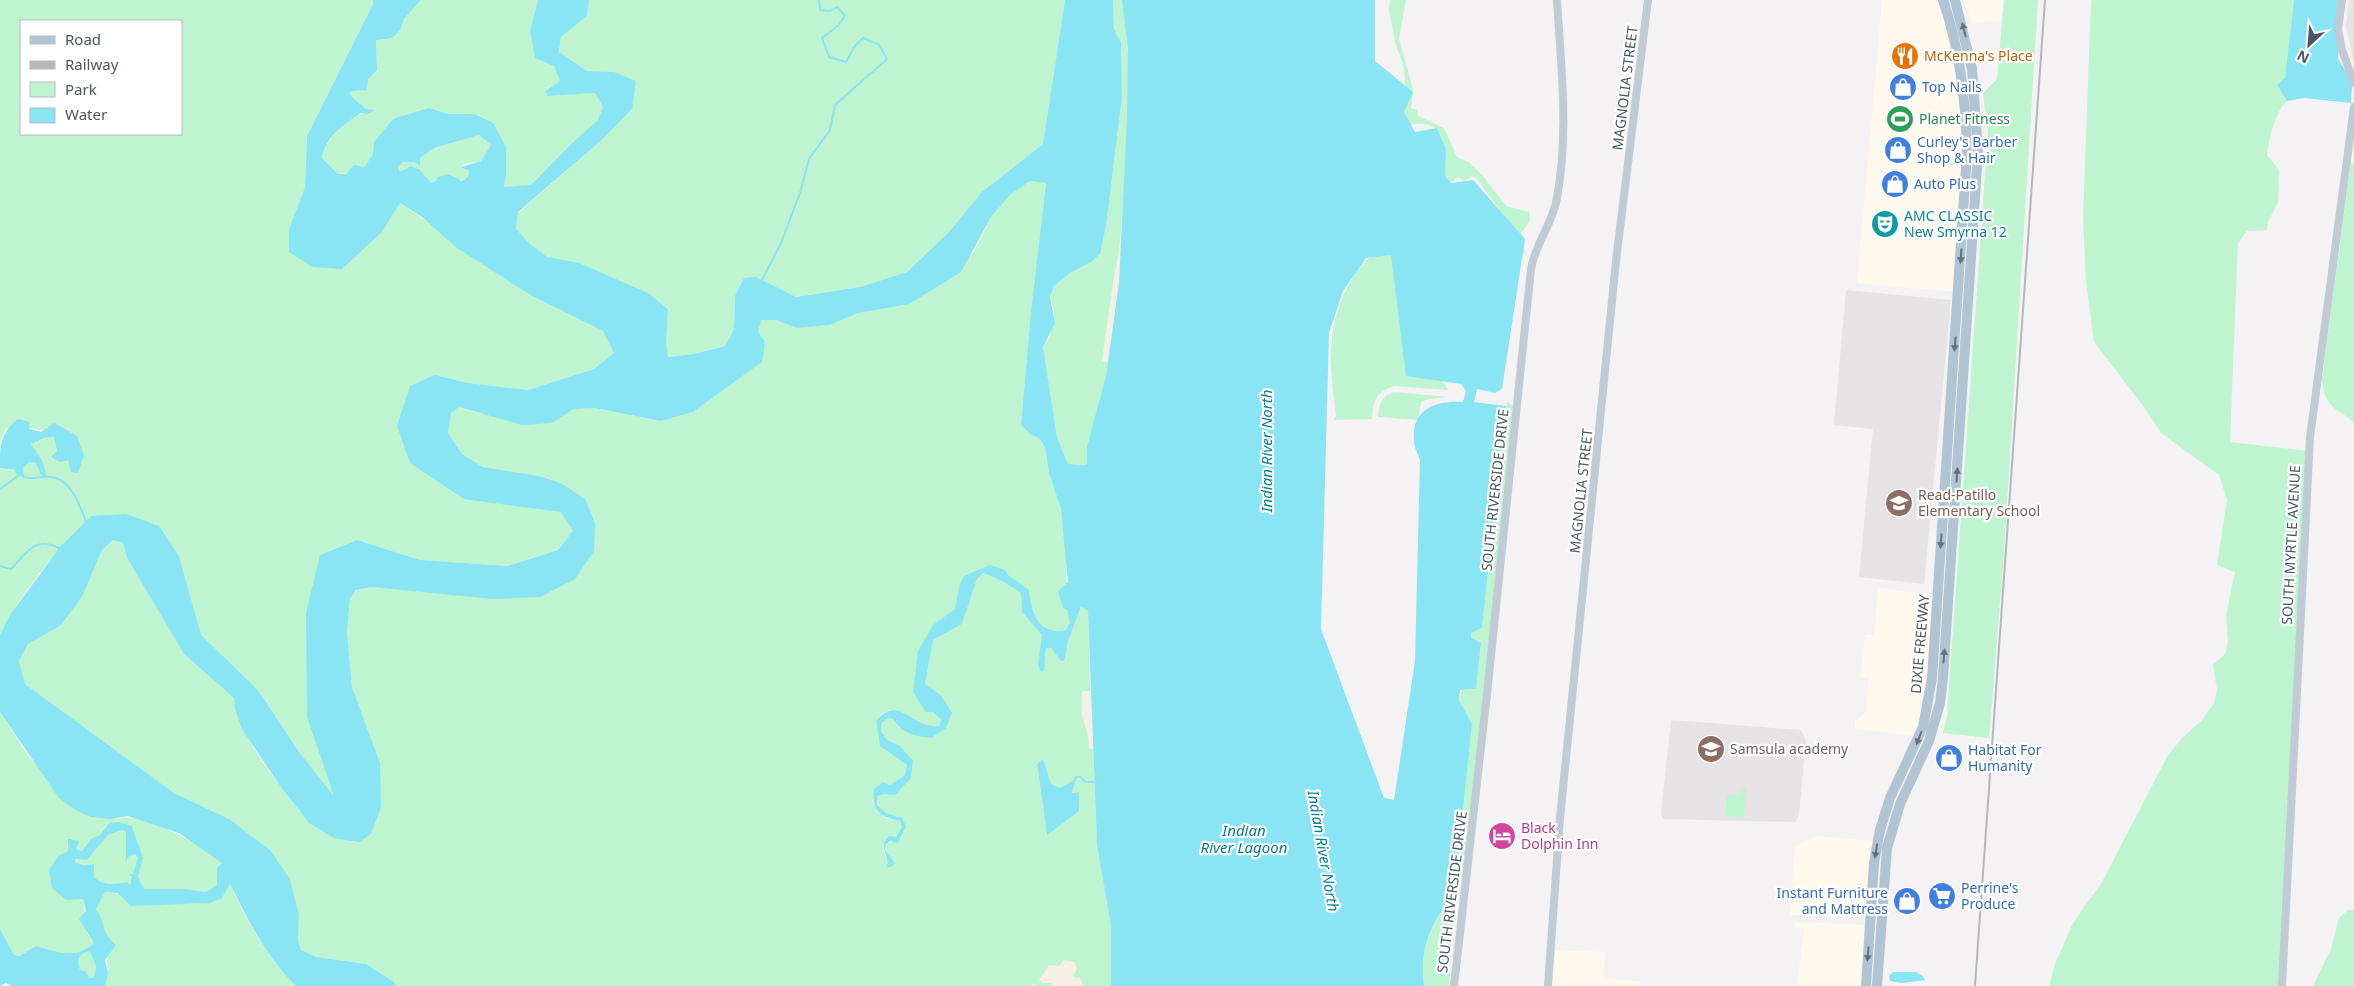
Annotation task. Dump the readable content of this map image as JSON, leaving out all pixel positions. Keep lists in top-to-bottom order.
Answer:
{
  "streets": {
    "main road": ["DIXIE FREEWAY"],
    "street": ["MAGNOLIA STREET", "SOUTH RIVERSIDE DRIVE", "SOUTH MYRTLE AVENUE"]
  },
  "water": ["Indian River North", "Indian River Lagoon"],
  "places": {
    "restaurant": ["McKenna's Place"],
    "shop": [
      "Top Nails",
      "Curley's Barber Shop & Hair",
      "Auto Plus",
      "Habitat For Humanity",
      "Instant Furniture and Mattress"
    ],
    "sports": ["Planet Fitness"],
    "theatre": ["AMC CLASSIC New Smyrna 12"],
    "school or university": ["Read-Patillo Elementary School", "Samsula academy"],
    "hotel": ["Black Dolphin Inn"],
    "supermarket": ["Perrine's Produce"]
  },
  "legend": [
    "Road",
    "Railway",
    "Park",
    "Water"
  ],
  "north": "bottom left"
}
